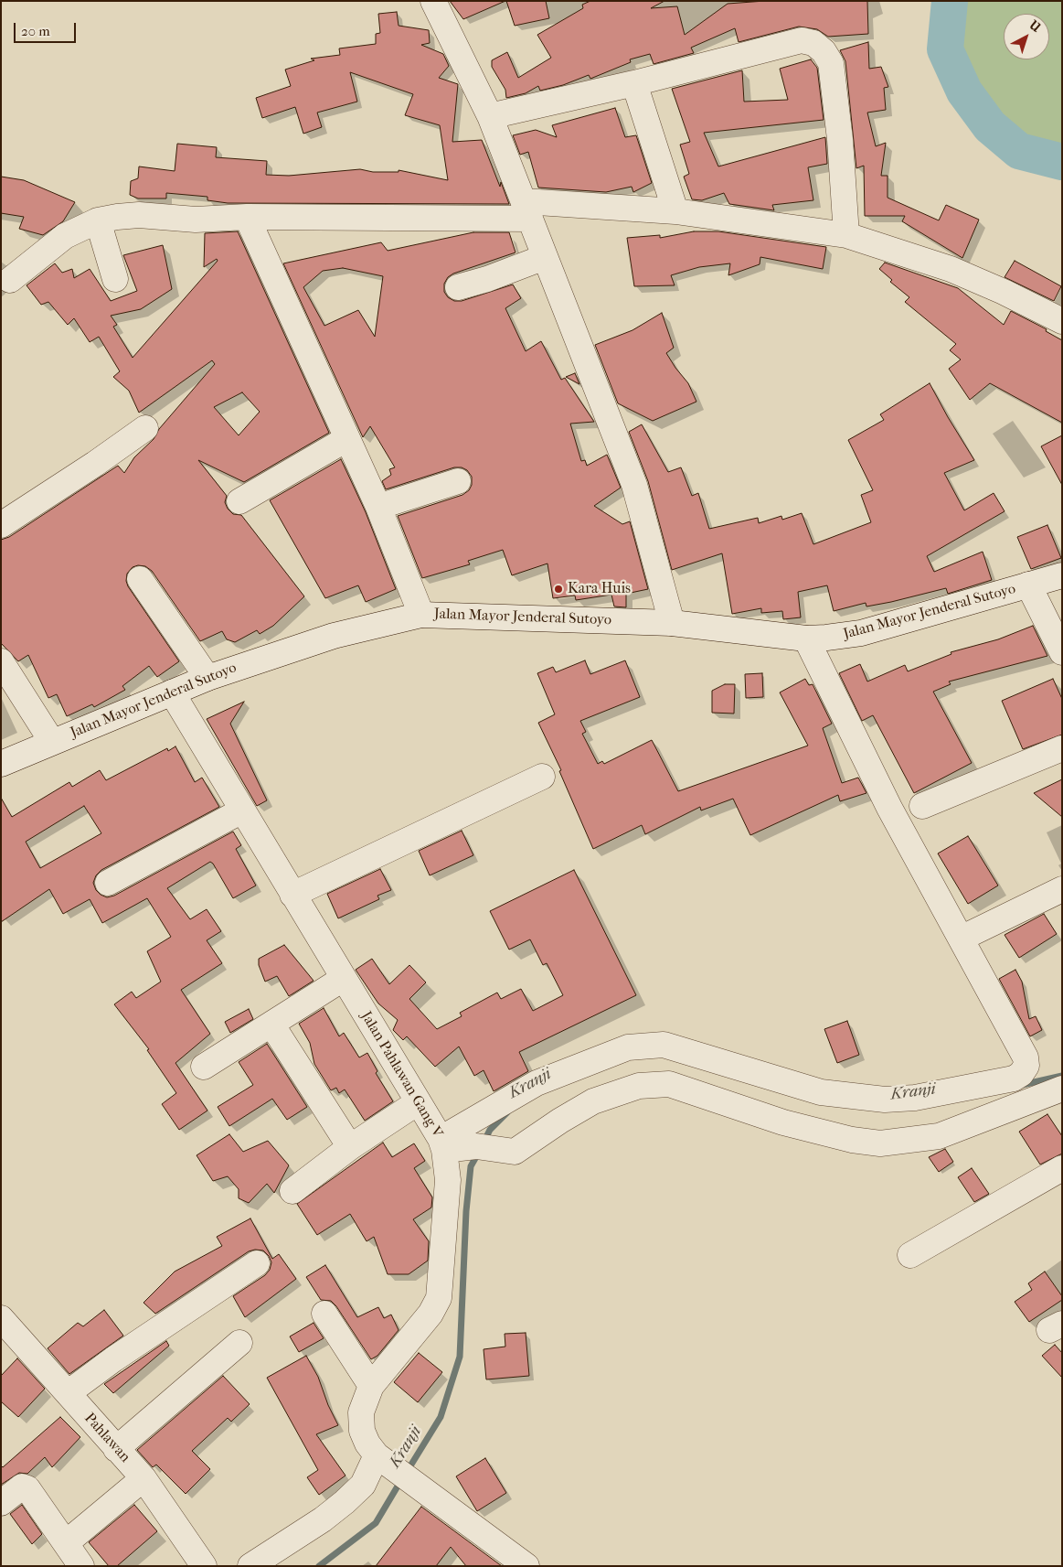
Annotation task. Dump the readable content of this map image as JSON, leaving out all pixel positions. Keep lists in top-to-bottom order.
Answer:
{
  "streets": {
    "street": ["Jalan Mayor Jenderal Sutoyo", "Jalan Pahlawan Gang V", "Pahlawan"]
  },
  "crossings": [
    ["Jalan Mayor Jenderal Sutoyo", "Jalan Pahlawan Gang V"]
  ],
  "water": ["Kranji"],
  "places": ["Kara Huis"],
  "scale_bar": "20 m",
  "north": "top right"
}
